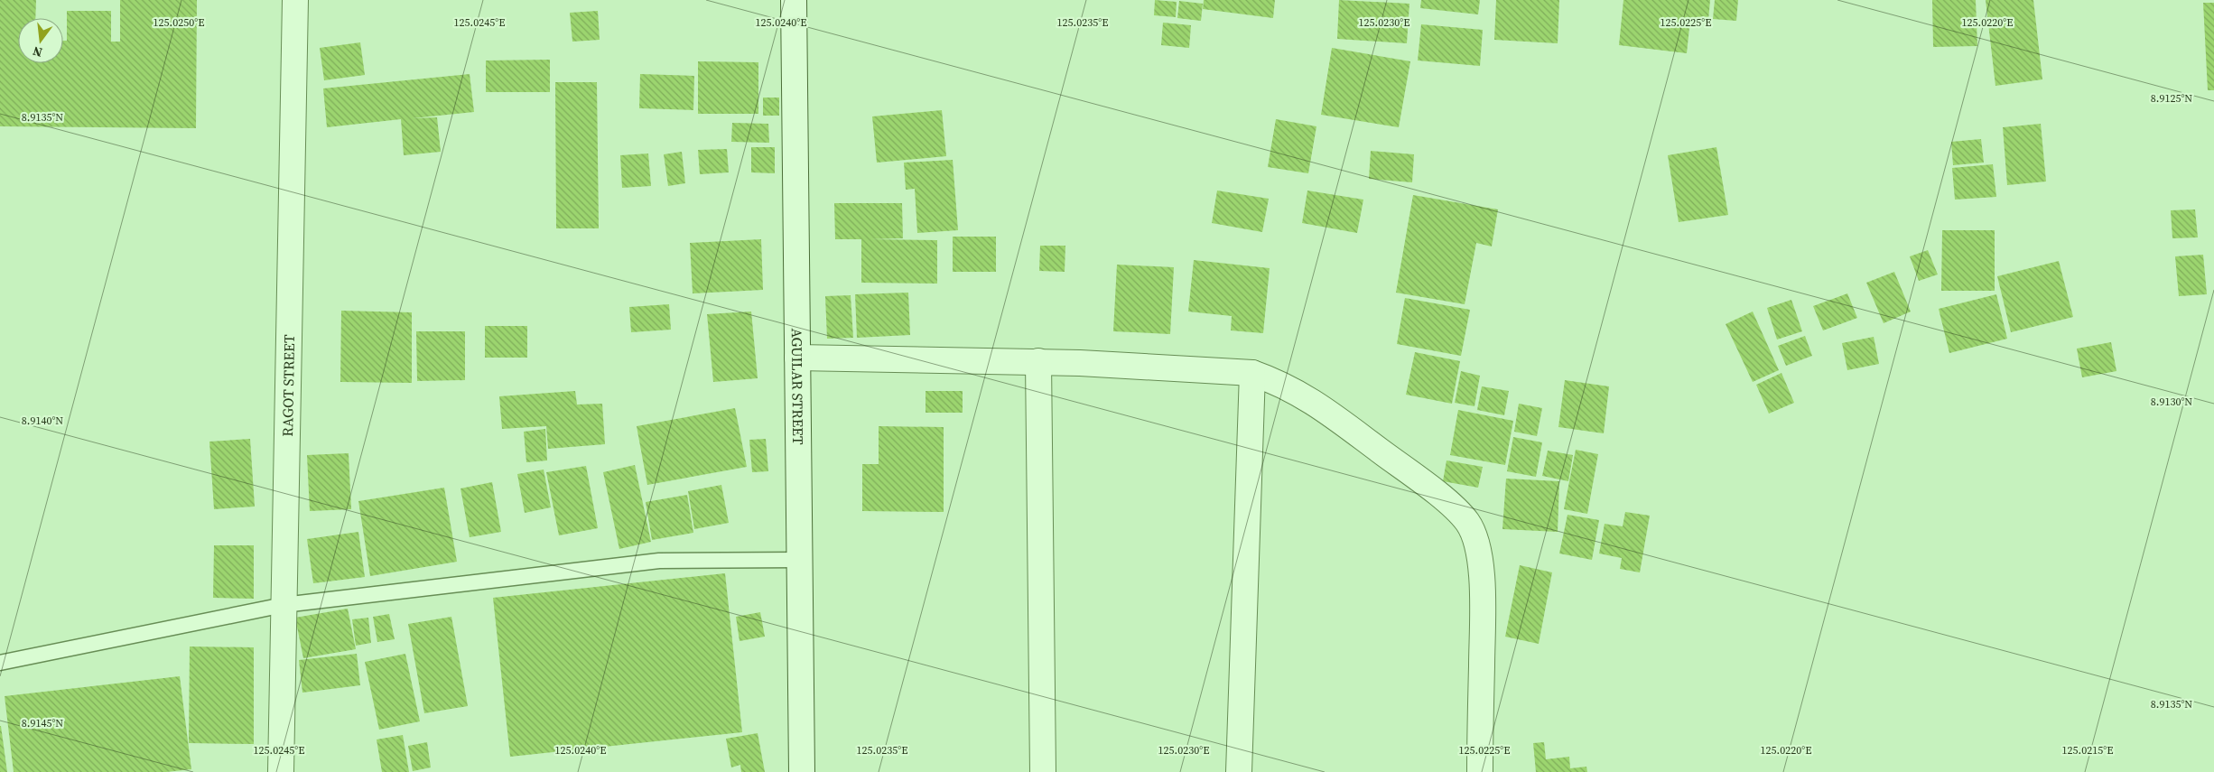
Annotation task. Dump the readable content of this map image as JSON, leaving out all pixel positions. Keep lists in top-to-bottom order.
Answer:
{
  "streets": {
    "street": ["RAGOT STREET", "AGUILAR STREET"]
  },
  "north": "bottom",
  "coordinates": [
    "125.0250°E",
    "125.0245°E",
    "125.0240°E",
    "125.0235°E",
    "125.0230°E",
    "125.0225°E",
    "125.0220°E",
    "8.9125°N",
    "8.9135°N",
    "8.9130°N",
    "8.9140°N",
    "8.9145°N",
    "125.0215°E"
  ]
}
